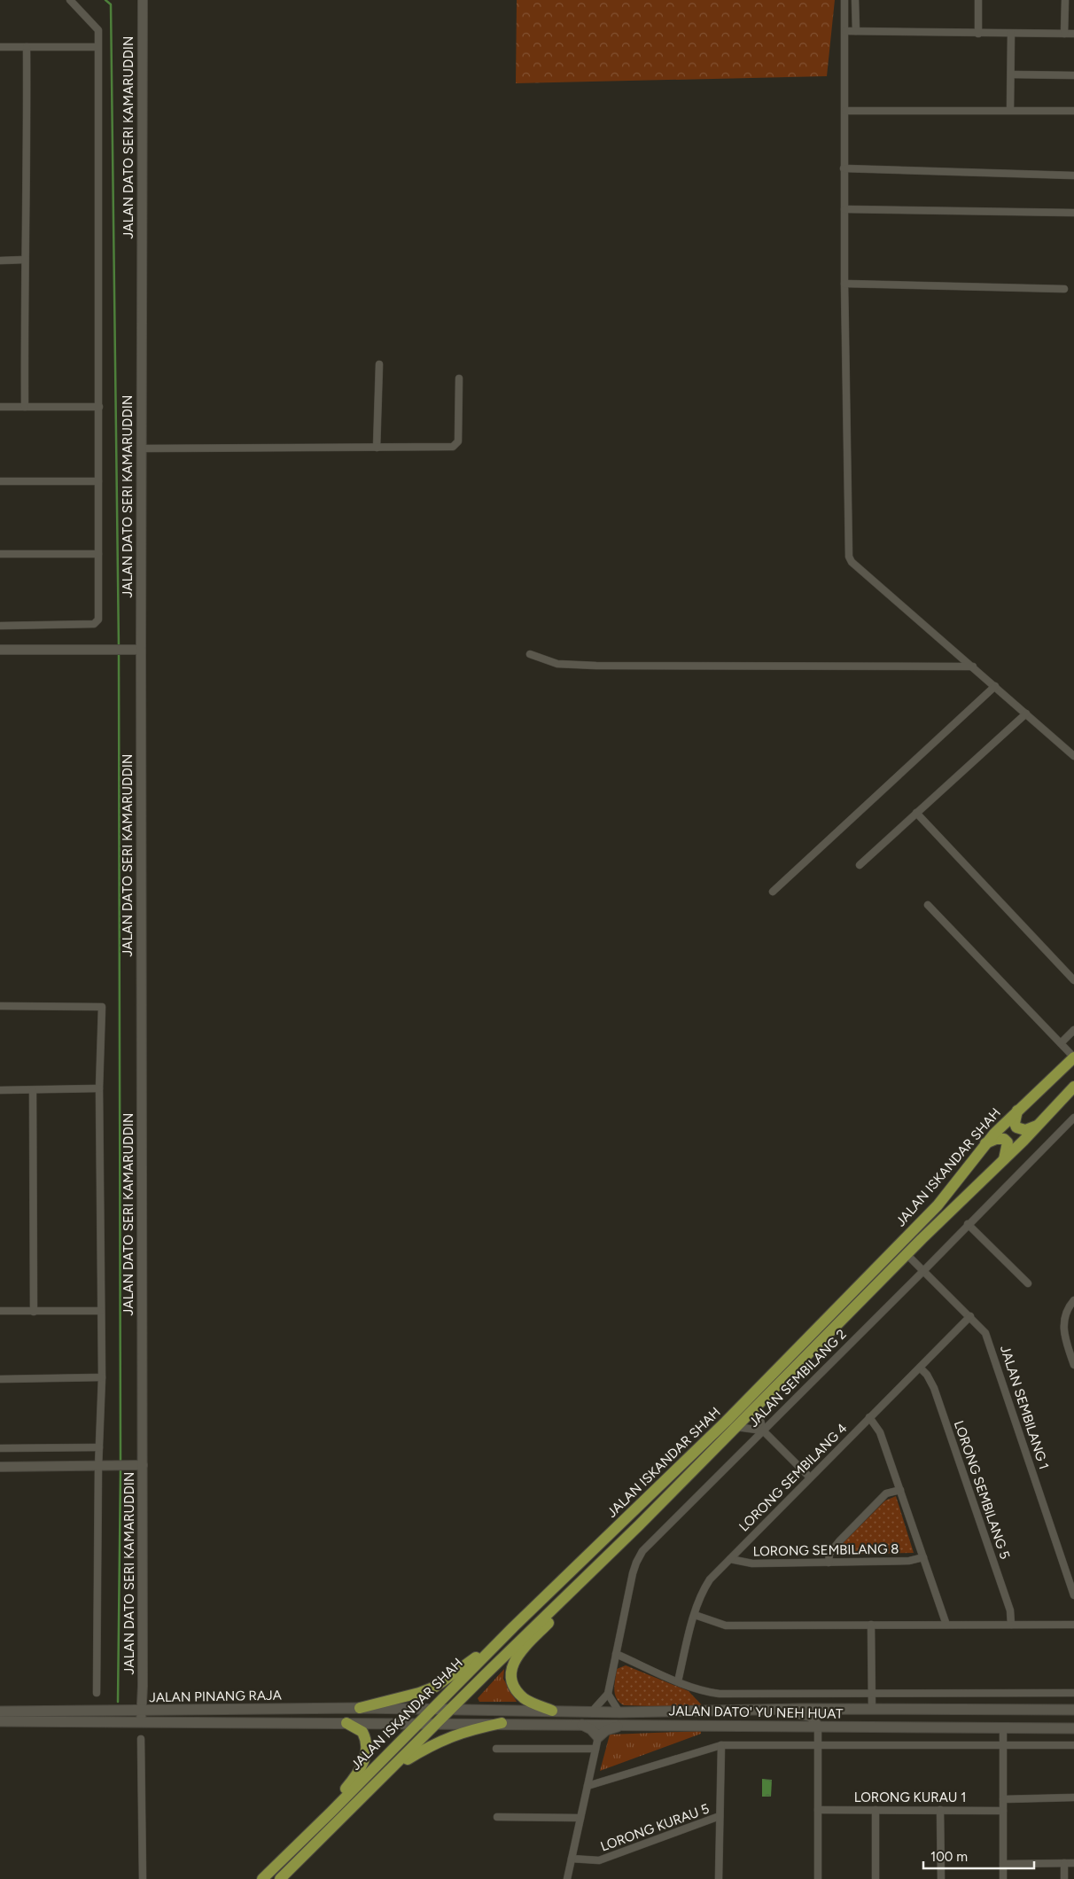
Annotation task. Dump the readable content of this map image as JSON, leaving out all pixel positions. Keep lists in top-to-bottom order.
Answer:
{
  "streets": {
    "main road": ["JALAN ISKANDAR SHAH", "JALAN PINANG RAJA", "JALAN DATO' YU NEH HUAT"],
    "street": [
      "JALAN DATO SERI KAMARUDDIN",
      "JALAN SEMBILANG 2",
      "JALAN SEMBILANG 1",
      "LORONG SEMBILANG 4",
      "LORONG SEMBILANG 5",
      "LORONG SEMBILANG 8",
      "LORONG KURAU 1",
      "LORONG KURAU 5"
    ]
  },
  "crossings": [
    ["JALAN DATO SERI KAMARUDDIN", "JALAN PINANG RAJA"],
    ["JALAN ISKANDAR SHAH", "JALAN SEMBILANG 1"],
    ["JALAN ISKANDAR SHAH", "JALAN PINANG RAJA"],
    ["JALAN ISKANDAR SHAH", "JALAN DATO' YU NEH HUAT"],
    ["JALAN SEMBILANG 2", "JALAN SEMBILANG 1"],
    ["JALAN SEMBILANG 1", "LORONG SEMBILANG 4"],
    ["LORONG SEMBILANG 4", "LORONG SEMBILANG 5"],
    ["LORONG SEMBILANG 4", "LORONG SEMBILANG 8"],
    ["JALAN PINANG RAJA", "JALAN DATO' YU NEH HUAT"]
  ],
  "scale_bar": "100 m"
}
